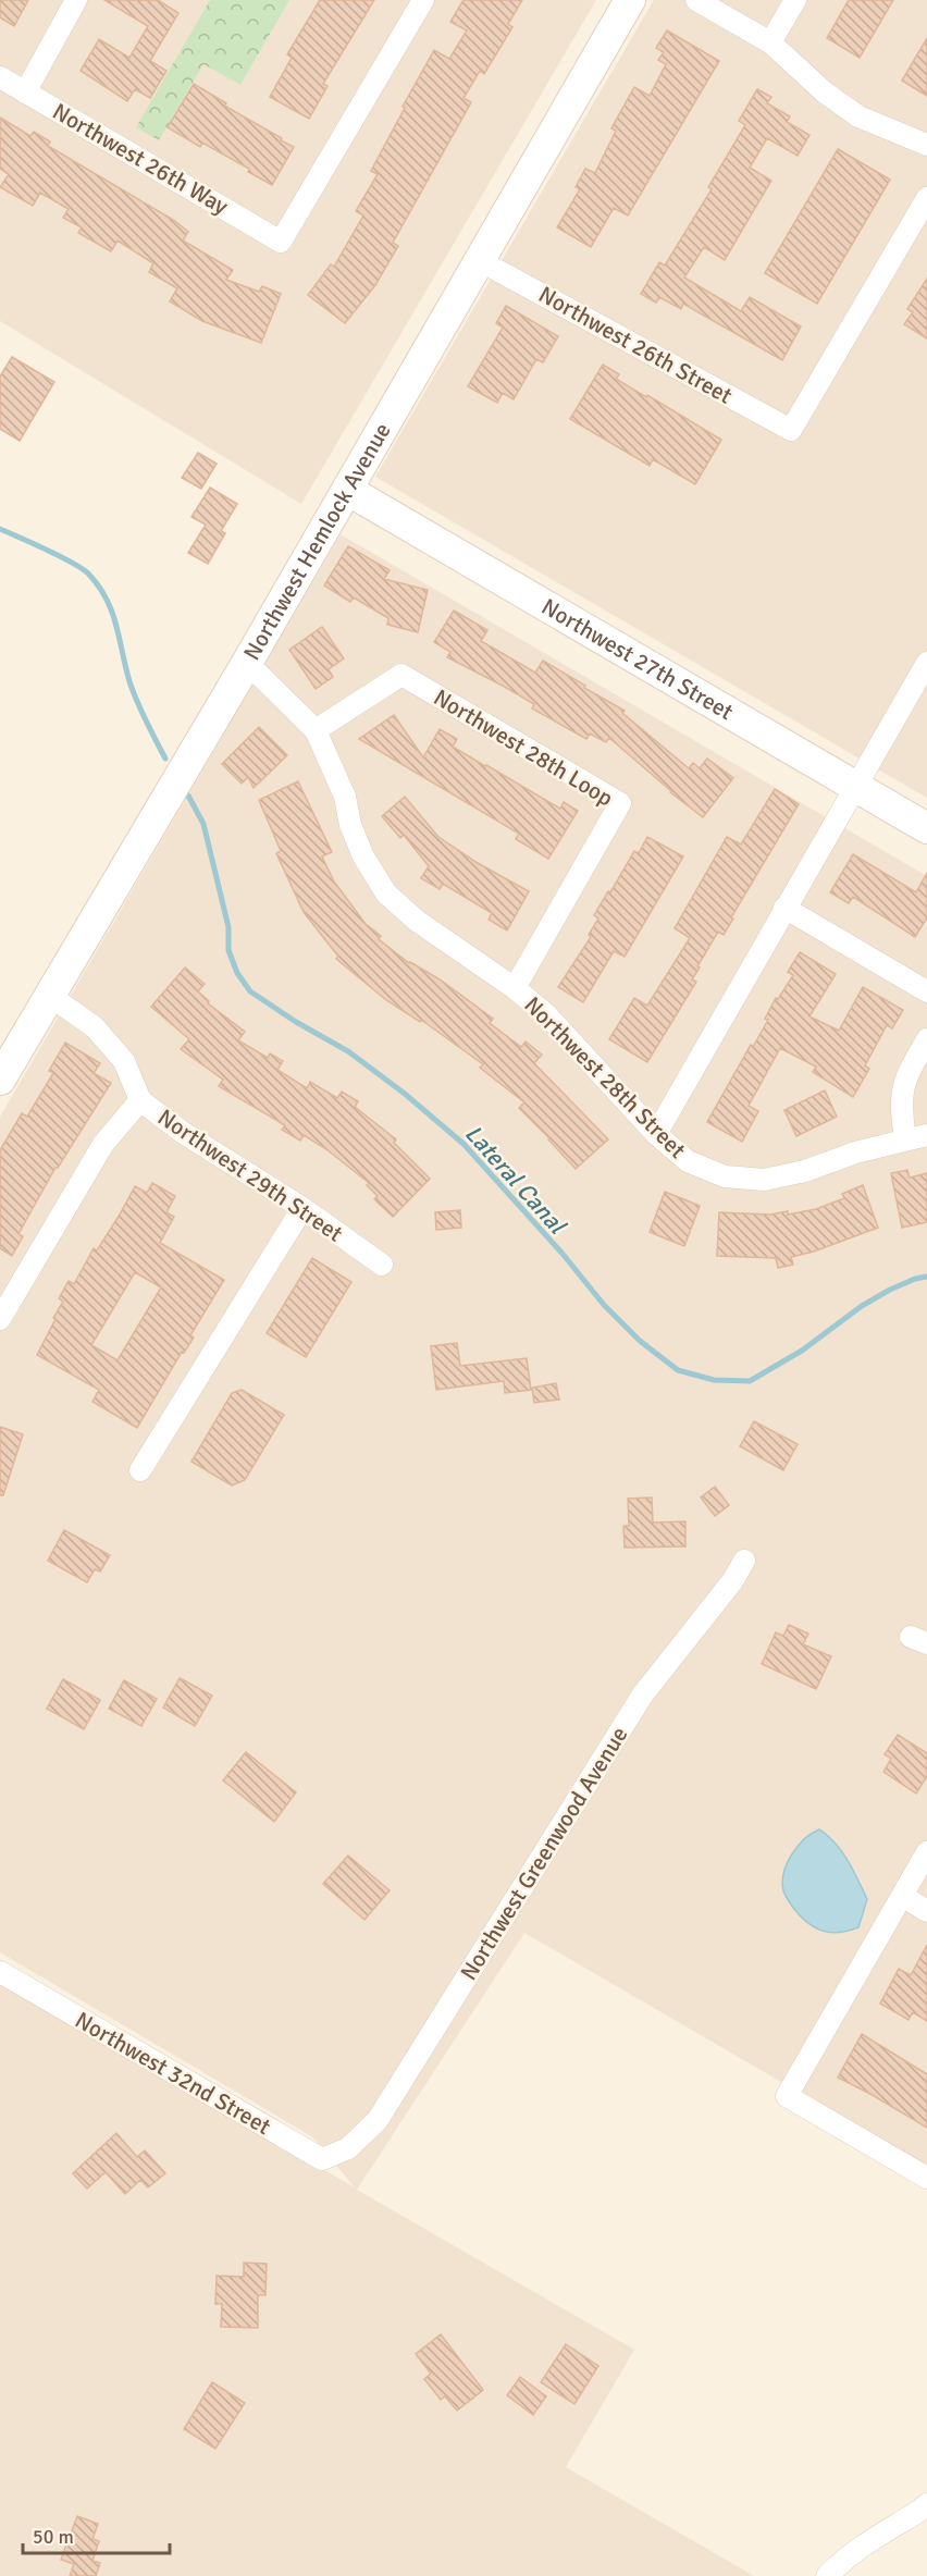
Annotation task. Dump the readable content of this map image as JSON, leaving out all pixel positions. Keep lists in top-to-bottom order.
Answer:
{
  "streets": {
    "street": [
      "Northwest 26th Way",
      "Northwest 26th Street",
      "Northwest Hemlock Avenue",
      "Northwest 27th Street",
      "Northwest 28th Loop",
      "Northwest 28th Street",
      "Northwest 29th Street",
      "Northwest Greenwood Avenue",
      "Northwest 32nd Street"
    ]
  },
  "crossings": [
    ["Northwest 26th Street", "Northwest Hemlock Avenue"],
    ["Northwest Hemlock Avenue", "Northwest 27th Street"],
    ["Northwest Hemlock Avenue", "Northwest 28th Street"],
    ["Northwest Hemlock Avenue", "Northwest 29th Street"],
    ["Northwest 28th Loop", "Northwest 28th Street"],
    ["Northwest Greenwood Avenue", "Northwest 32nd Street"]
  ],
  "water": ["Lateral Canal"],
  "scale_bar": "50 m"
}
